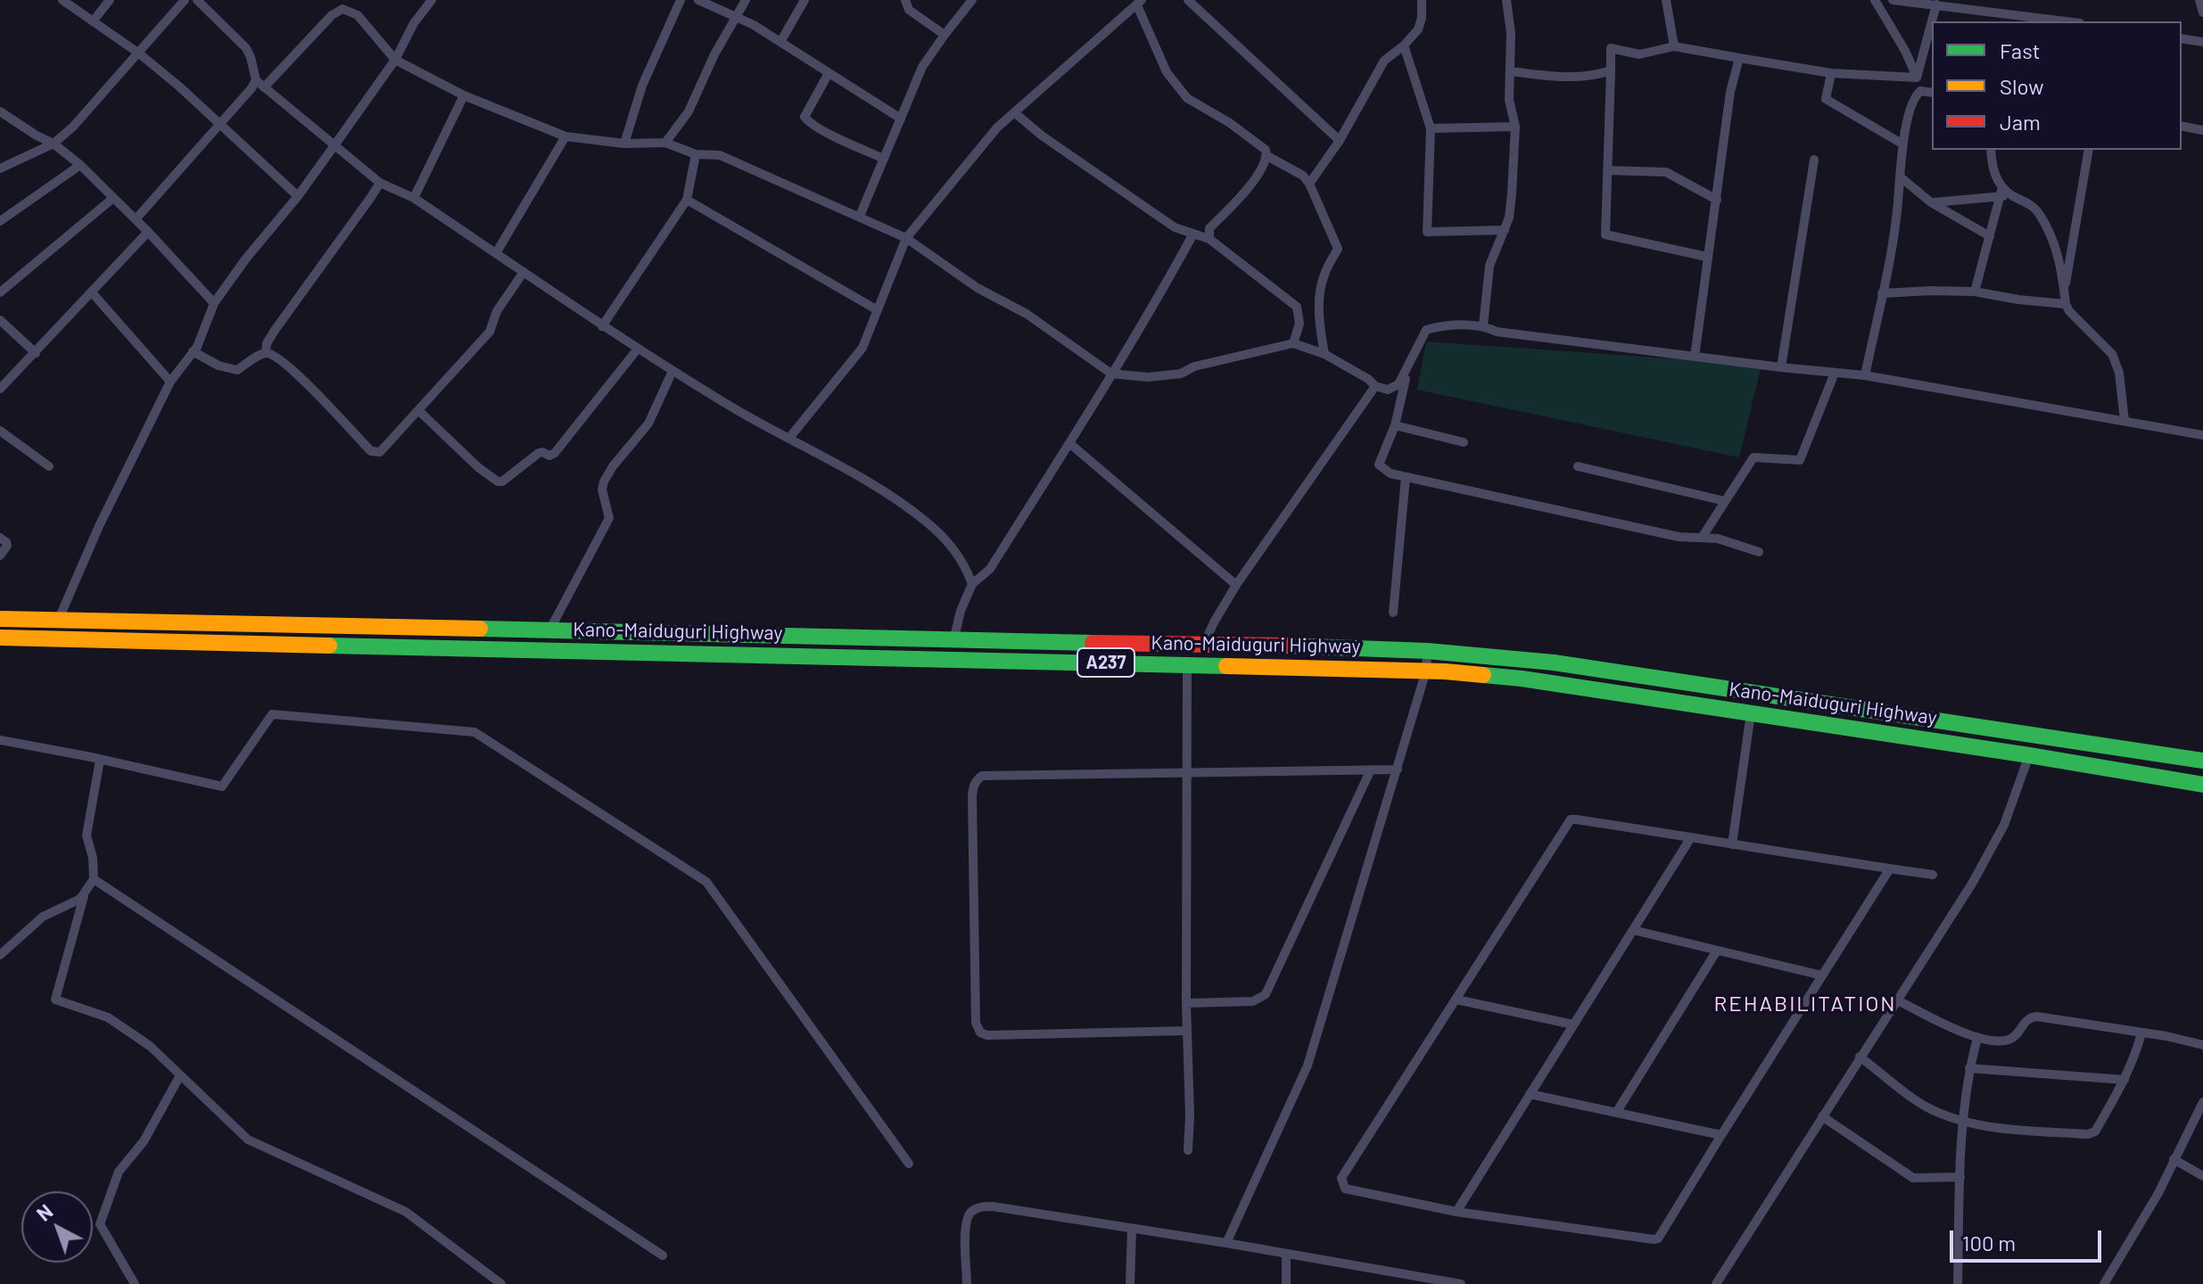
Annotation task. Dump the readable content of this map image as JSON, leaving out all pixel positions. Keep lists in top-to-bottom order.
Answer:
{
  "streets": {
    "highway": ["Kano-Maiduguri Highway", "A237"]
  },
  "districts": ["REHABILITATION"],
  "legend": ["Fast", "Slow", "Jam"],
  "scale_bar": "100 m",
  "north": "top left"
}
